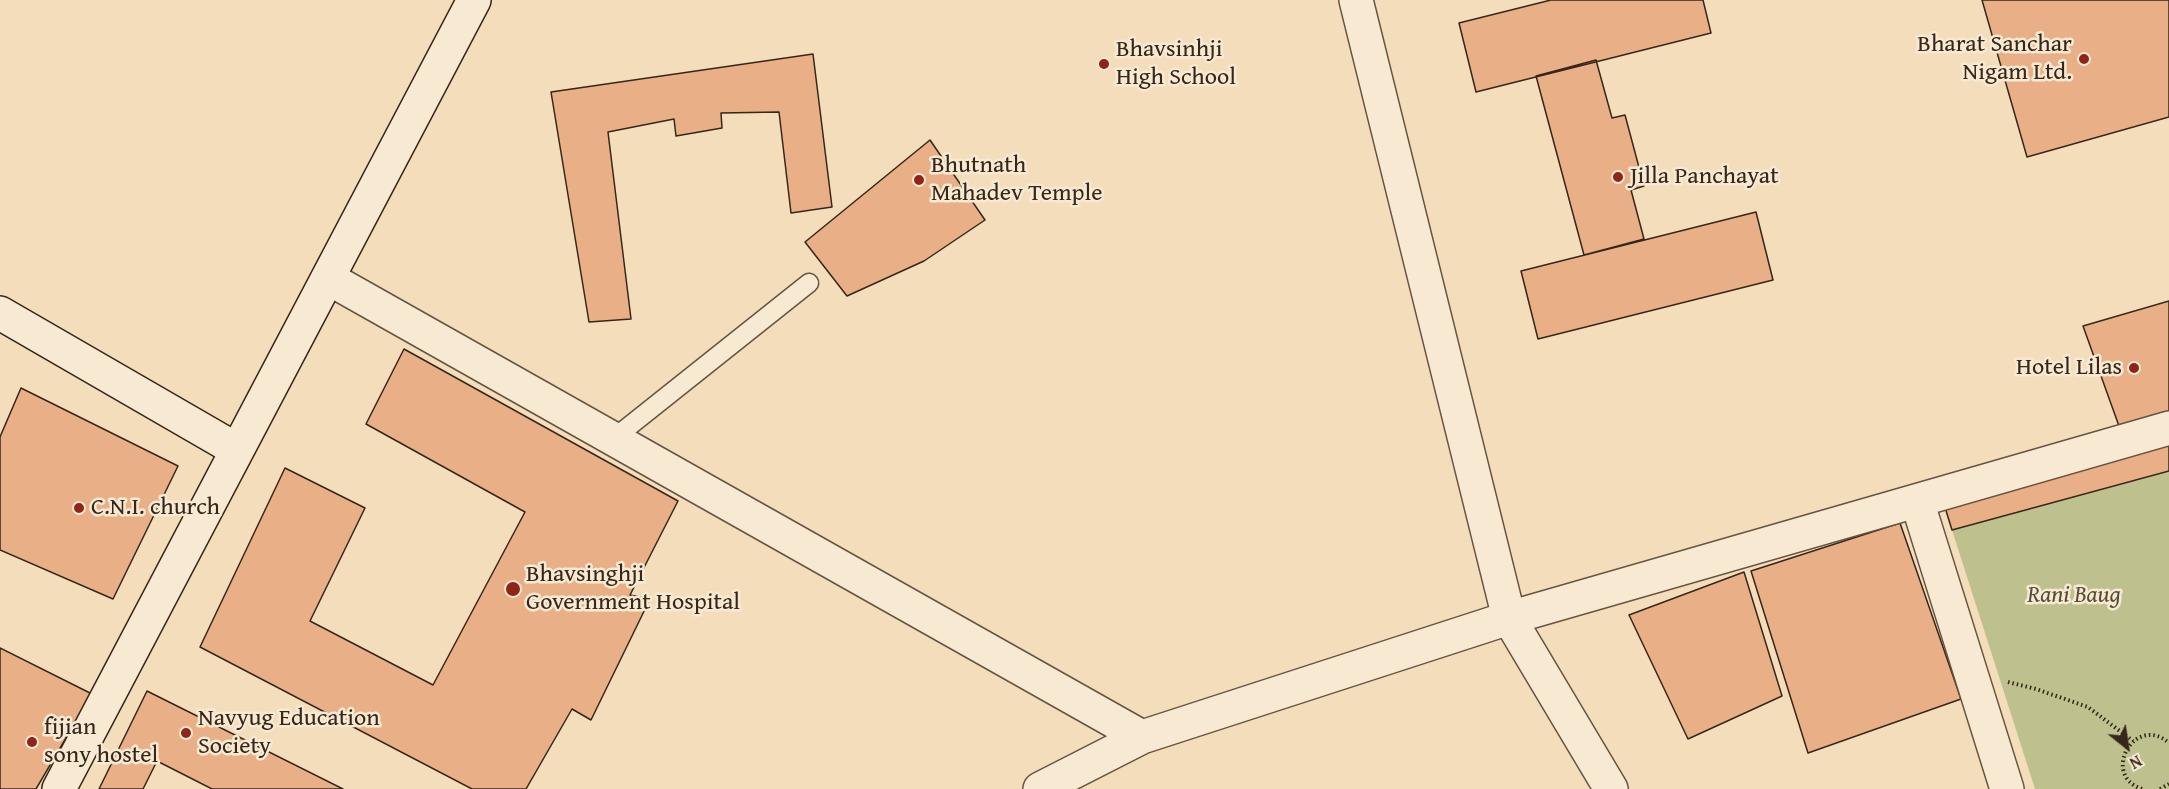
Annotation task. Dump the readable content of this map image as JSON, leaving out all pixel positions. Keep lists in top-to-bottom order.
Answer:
{
  "parks": ["Rani Baug"],
  "places": [
    "Bharat Sanchar Nigam Ltd.",
    "Bhavsinhji High School",
    "Jilla Panchayat",
    "Bhutnath Mahadev Temple",
    "Hotel Lilas",
    "C.N.I. church",
    "Bhavsinghji Government Hospital",
    "Navyug Education Society",
    "fijian sony hostel"
  ],
  "north": "bottom right"
}
